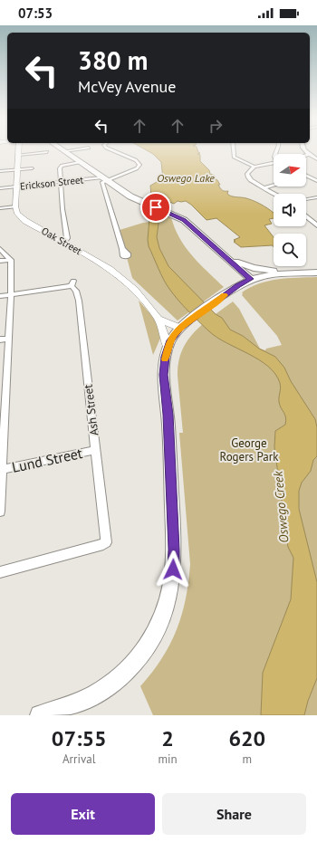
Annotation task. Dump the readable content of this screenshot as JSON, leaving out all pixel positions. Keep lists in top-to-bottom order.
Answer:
{
  "streets": {
    "street": [
      "Erickson Street",
      "Oak Street",
      "Ash Street",
      "Lund Street"
    ]
  },
  "crossings": [
    ["Ash Street", "Lund Street"]
  ],
  "water": ["Oswego Lake", "Oswego Creek"],
  "parks": ["George Rogers Park"],
  "north": "right",
  "page": {
    "status": "07:53",
    "turn": ["380 m", "McVey Avenue"],
    "eta": [
      "07:55",
      "Arrival",
      "2",
      "min",
      "620",
      "m"
    ],
    "buttons": ["Exit", "Share"]
  }
}
